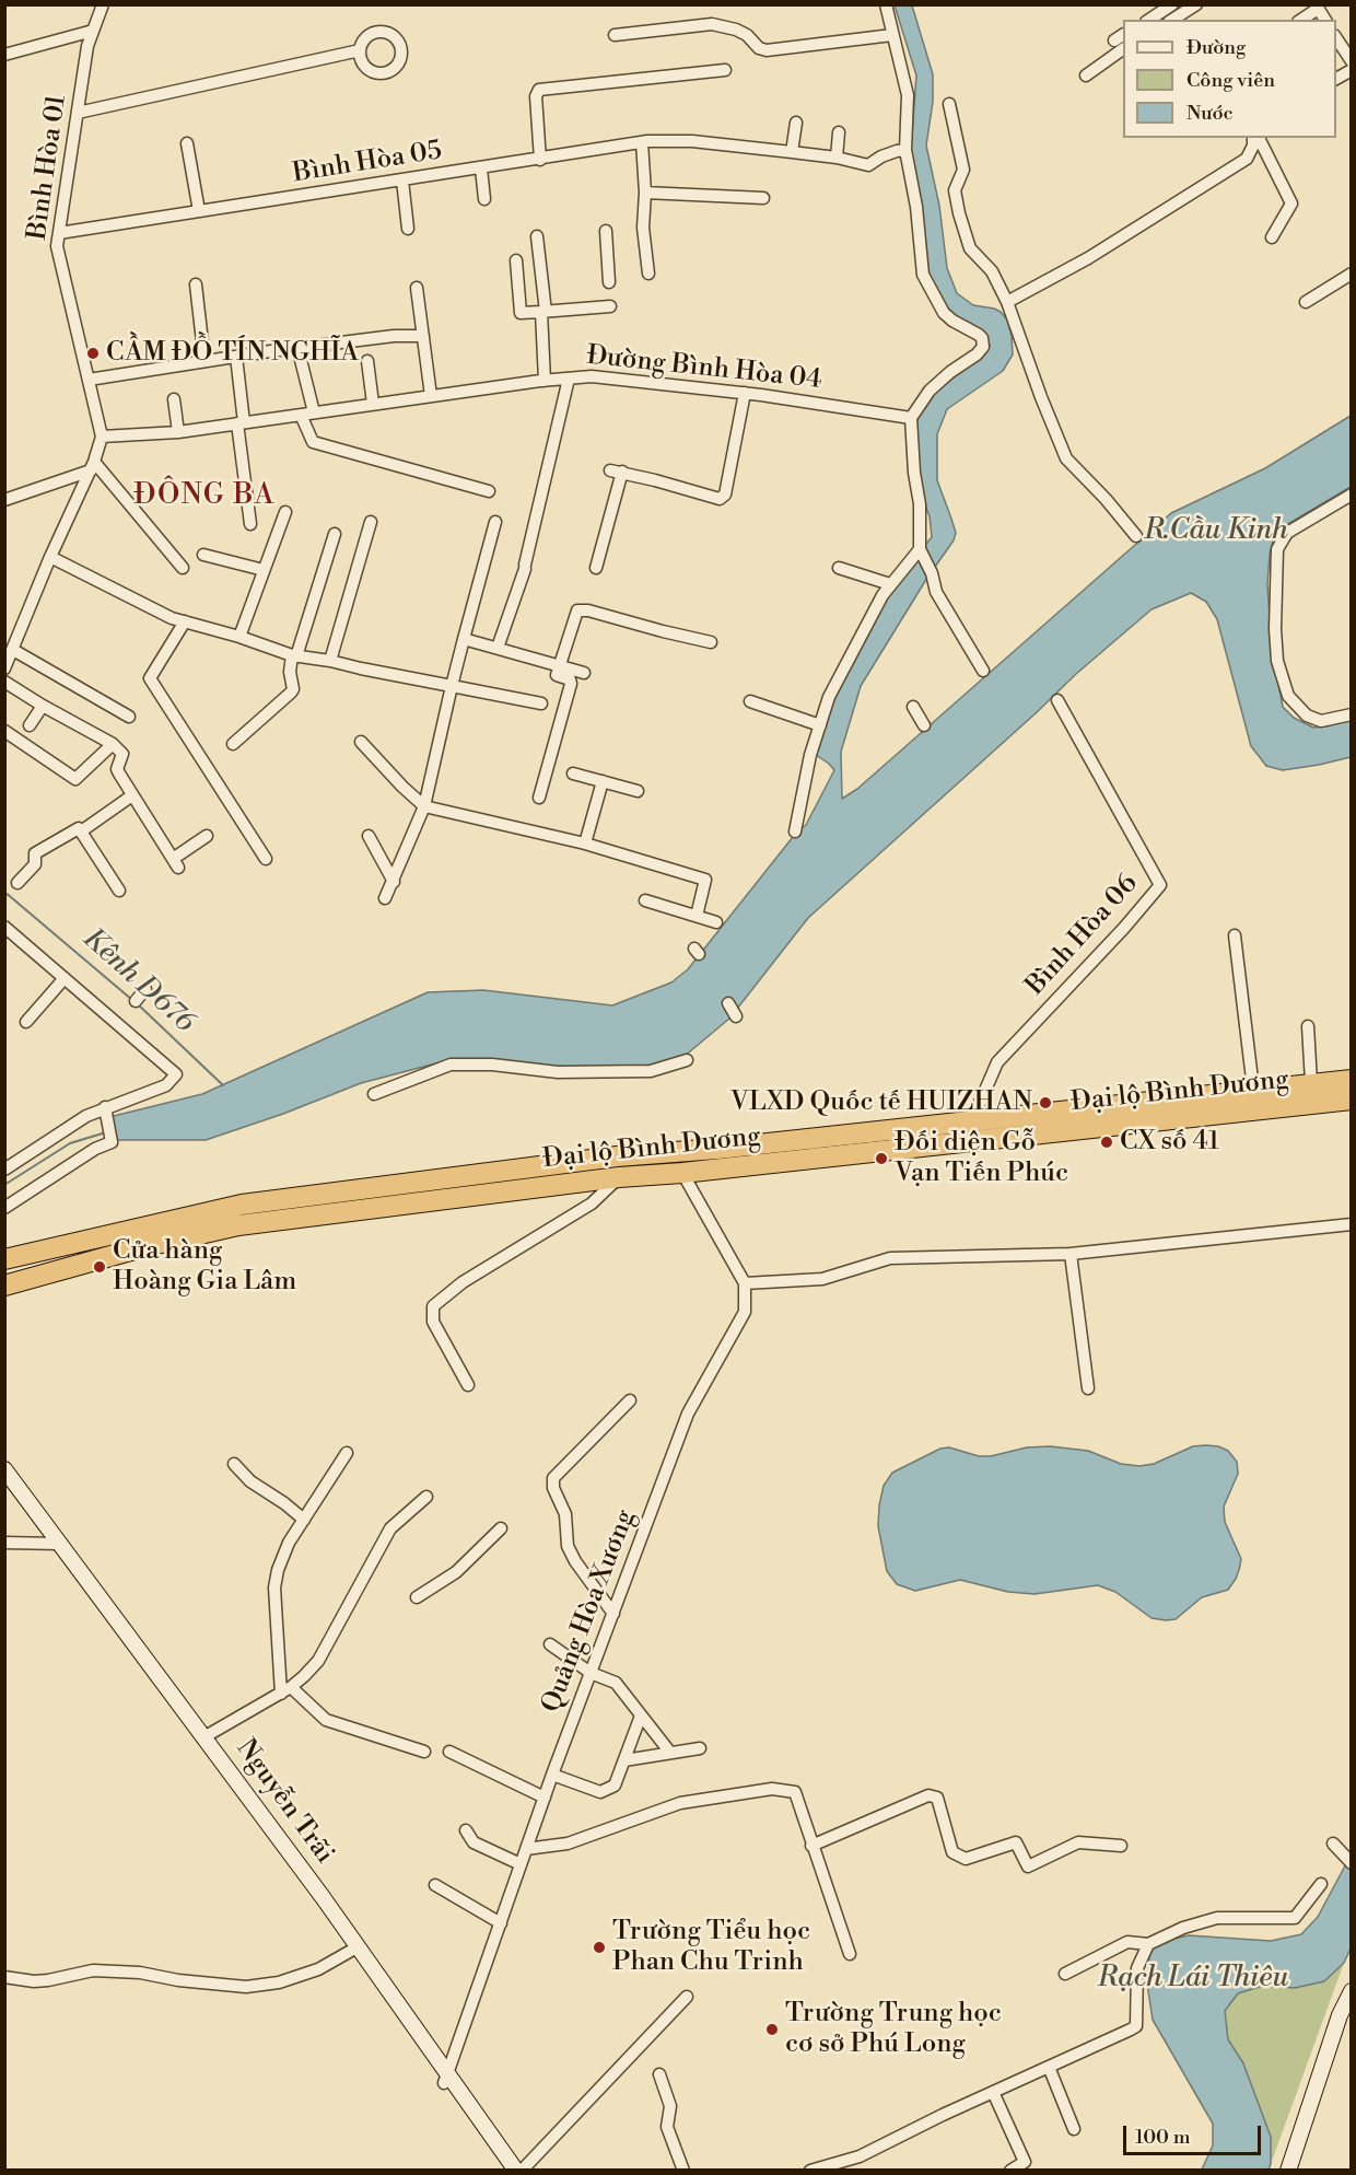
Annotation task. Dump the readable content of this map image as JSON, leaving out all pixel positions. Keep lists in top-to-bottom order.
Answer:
{
  "streets": {
    "highway": ["Đại lộ Bình Dương"],
    "main road": ["Nguyễn Trãi"],
    "street": [
      "Bình Hòa 05",
      "Bình Hòa 01",
      "Đường Bình Hòa 04",
      "Bình Hòa 06",
      "Quảng Hòa Xương"
    ]
  },
  "crossings": [
    ["Bình Hòa 05", "Bình Hòa 01"],
    ["Bình Hòa 01", "Đường Bình Hòa 04"],
    ["Bình Hòa 06", "Đại lộ Bình Dương"],
    ["Quảng Hòa Xương", "Nguyễn Trãi"]
  ],
  "districts": ["ĐÔNG BA"],
  "water": ["R.Cầu Kinh", "Kênh D676", "Rạch Lái Thiêu"],
  "places": [
    "CẦM ĐỒ TÍN NGHĨA",
    "VLXD Quốc tế HUIZHAN",
    "CX số 41",
    "Đối diện Gỗ Vạn Tiến Phúc",
    "Cửa hàng Hoàng Gia Lâm",
    "Trường Tiểu học Phan Chu Trinh",
    "Trường Trung học cơ sở Phú Long"
  ],
  "legend": ["Đường", "Công viên", "Nước"],
  "scale_bar": "100 m"
}
